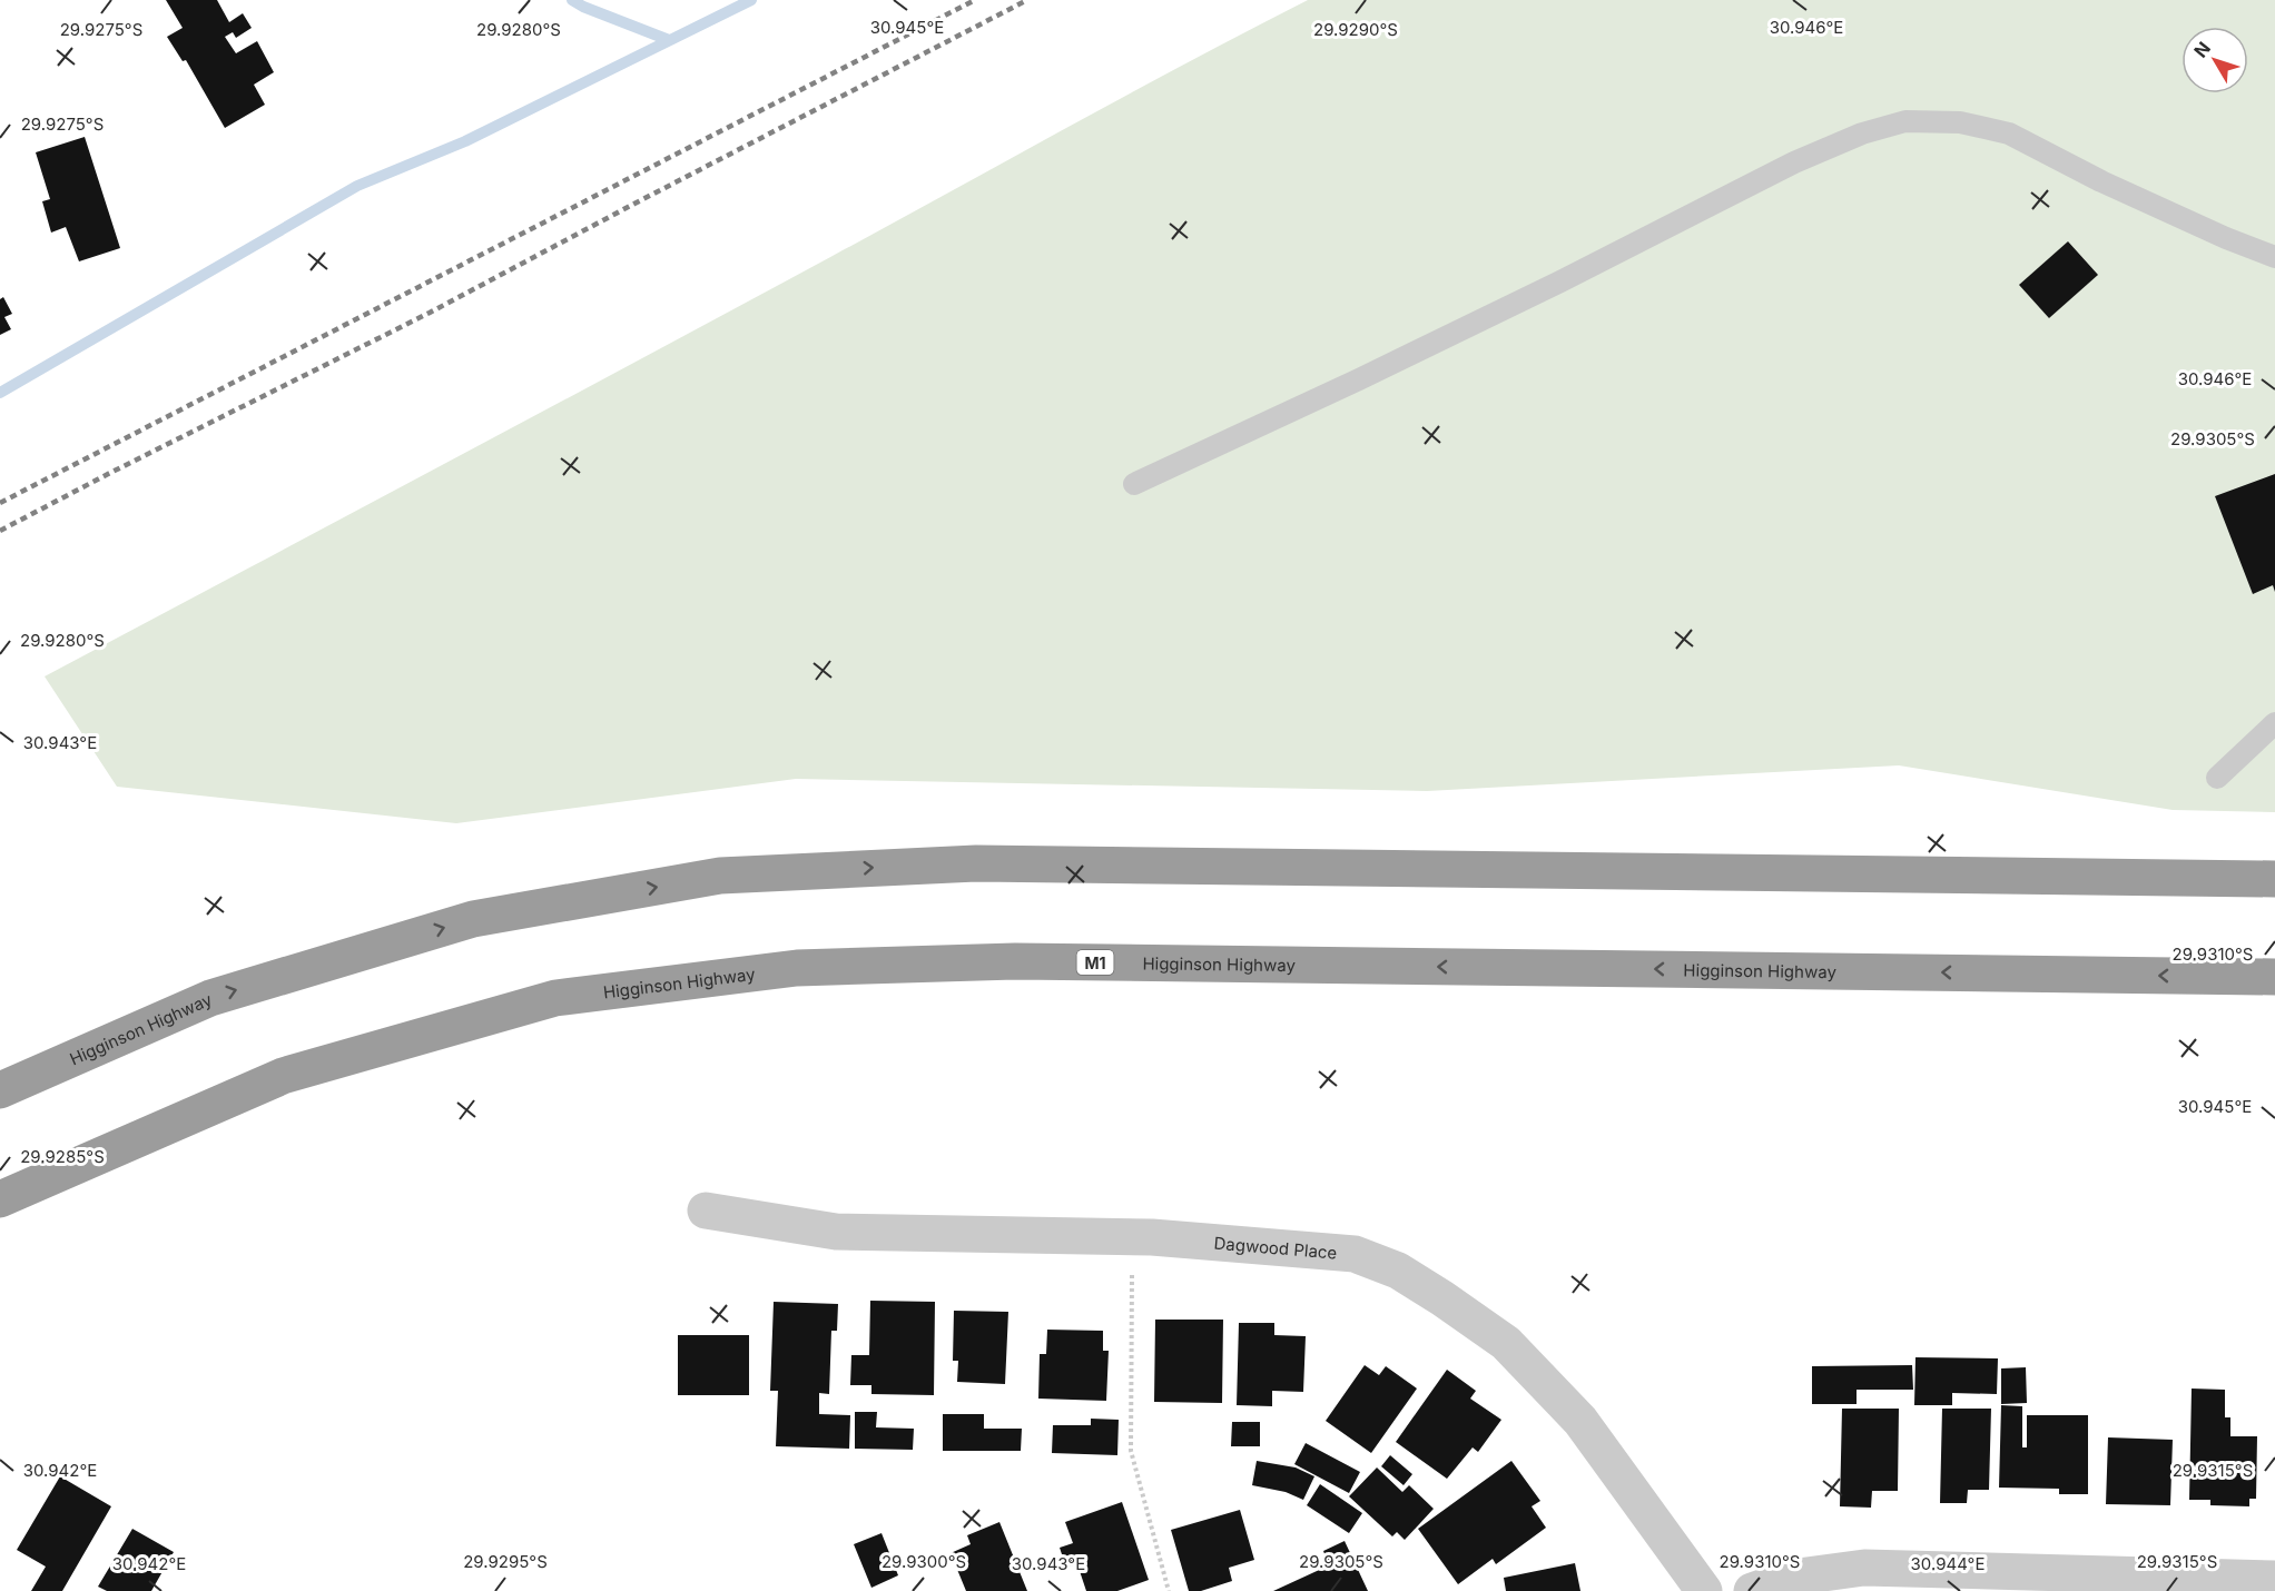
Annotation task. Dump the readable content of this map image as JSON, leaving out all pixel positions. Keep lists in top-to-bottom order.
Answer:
{
  "streets": {
    "highway": ["M1", "Higginson Highway"],
    "street": ["Dagwood Place"]
  },
  "north": "top left",
  "coordinates": [
    "30.945°E",
    "30.946°E",
    "29.9275°S",
    "29.9280°S",
    "29.9290°S",
    "29.9305°S",
    "30.943°E",
    "29.9310°S",
    "29.9285°S",
    "30.942°E",
    "29.9315°S",
    "29.9295°S",
    "29.9300°S",
    "30.944°E"
  ]
}
